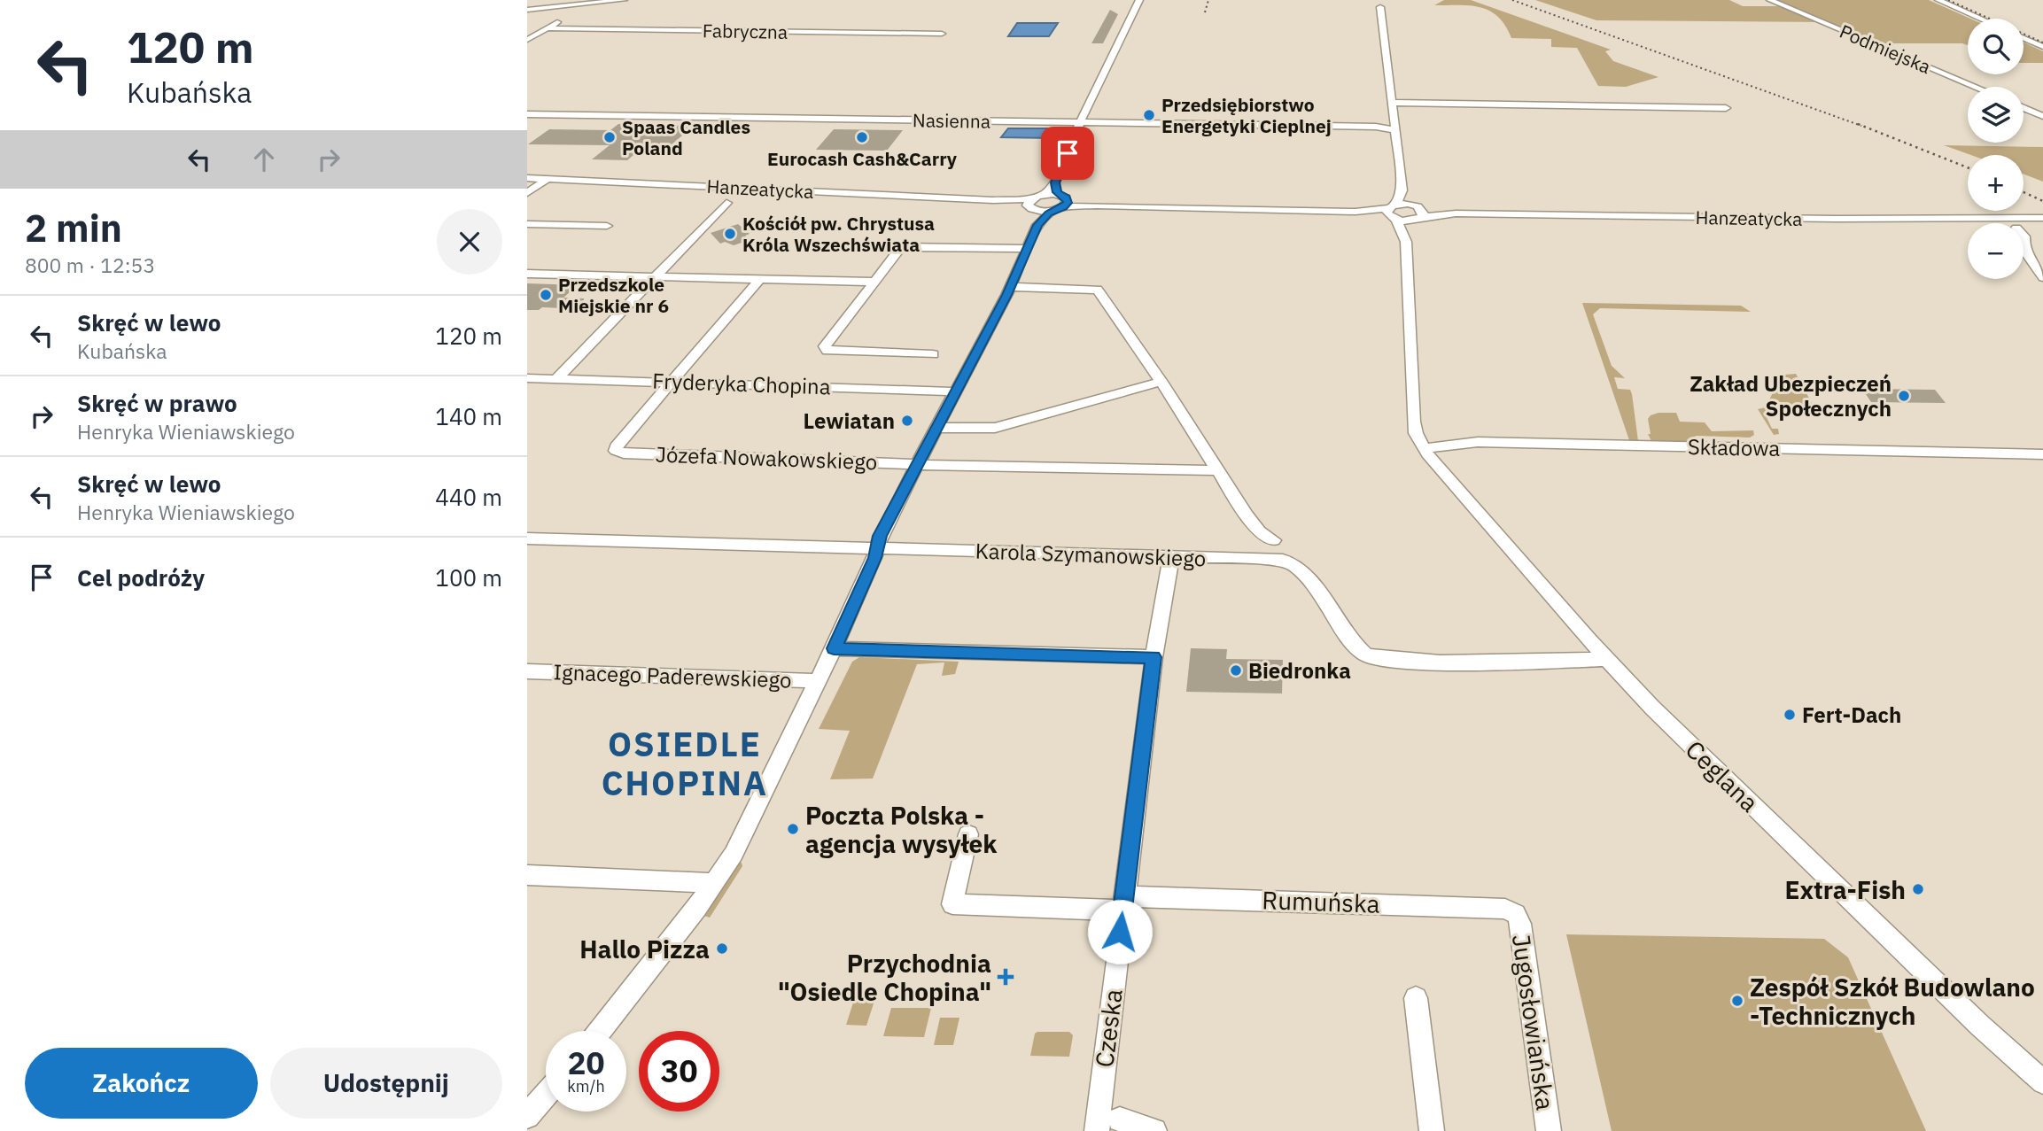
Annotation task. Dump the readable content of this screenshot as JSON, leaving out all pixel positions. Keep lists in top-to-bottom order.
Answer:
{
  "streets": {
    "street": [
      "Fabryczna",
      "Podmiejska",
      "Nasienna",
      "Hanzeatycka",
      "Fryderyka Chopina",
      "Składowa",
      "Józefa Nowakowskiego",
      "Karola Szymanowskiego",
      "Ignacego Paderewskiego",
      "Ceglana",
      "Rumuńska",
      "Jugosłowiańska",
      "Czeska"
    ]
  },
  "crossings": [
    ["Fryderyka Chopina", "Józefa Nowakowskiego"],
    ["Składowa", "Ceglana"],
    ["Karola Szymanowskiego", "Ceglana"],
    ["Karola Szymanowskiego", "Czeska"],
    ["Rumuńska", "Jugosłowiańska"],
    ["Rumuńska", "Czeska"]
  ],
  "districts": ["OSIEDLE CHOPINA"],
  "places": {
    "other": [
      "Przedsiębiorstwo Energetyki Cieplnej",
      "Spaas Candles Poland",
      "Eurocash Cash&Carry",
      "Kościół pw. Chrystusa Króla Wszechświata",
      "Przedszkole Miejskie nr 6",
      "Zakład Ubezpieczeń Społecznych",
      "Lewiatan",
      "Biedronka",
      "Fert-Dach",
      "Poczta Polska - agencja wysyłek",
      "Extra-Fish",
      "Hallo Pizza",
      "Zespół Szkół Budowlano -Technicznych"
    ],
    "health": ["Przychodnia \"Osiedle Chopina\""]
  },
  "page": {
    "turn": ["120 m", "Kubańska"],
    "map_buttons": ["+", "−"],
    "heading": ["2 min", "800 m · 12:53"],
    "list": [
      {
        "name": "Skręć w lewo",
        "note": "Kubańska",
        "value": "120 m"
      },
      {
        "name": "Skręć w prawo",
        "note": "Henryka Wieniawskiego",
        "value": "140 m"
      },
      {
        "name": "Skręć w lewo",
        "note": "Henryka Wieniawskiego",
        "value": "440 m"
      },
      {
        "name": "Cel podróży",
        "value": "100 m"
      }
    ],
    "speed": "20 km/h",
    "limit": "30",
    "buttons": ["Zakończ", "Udostępnij"]
  }
}
